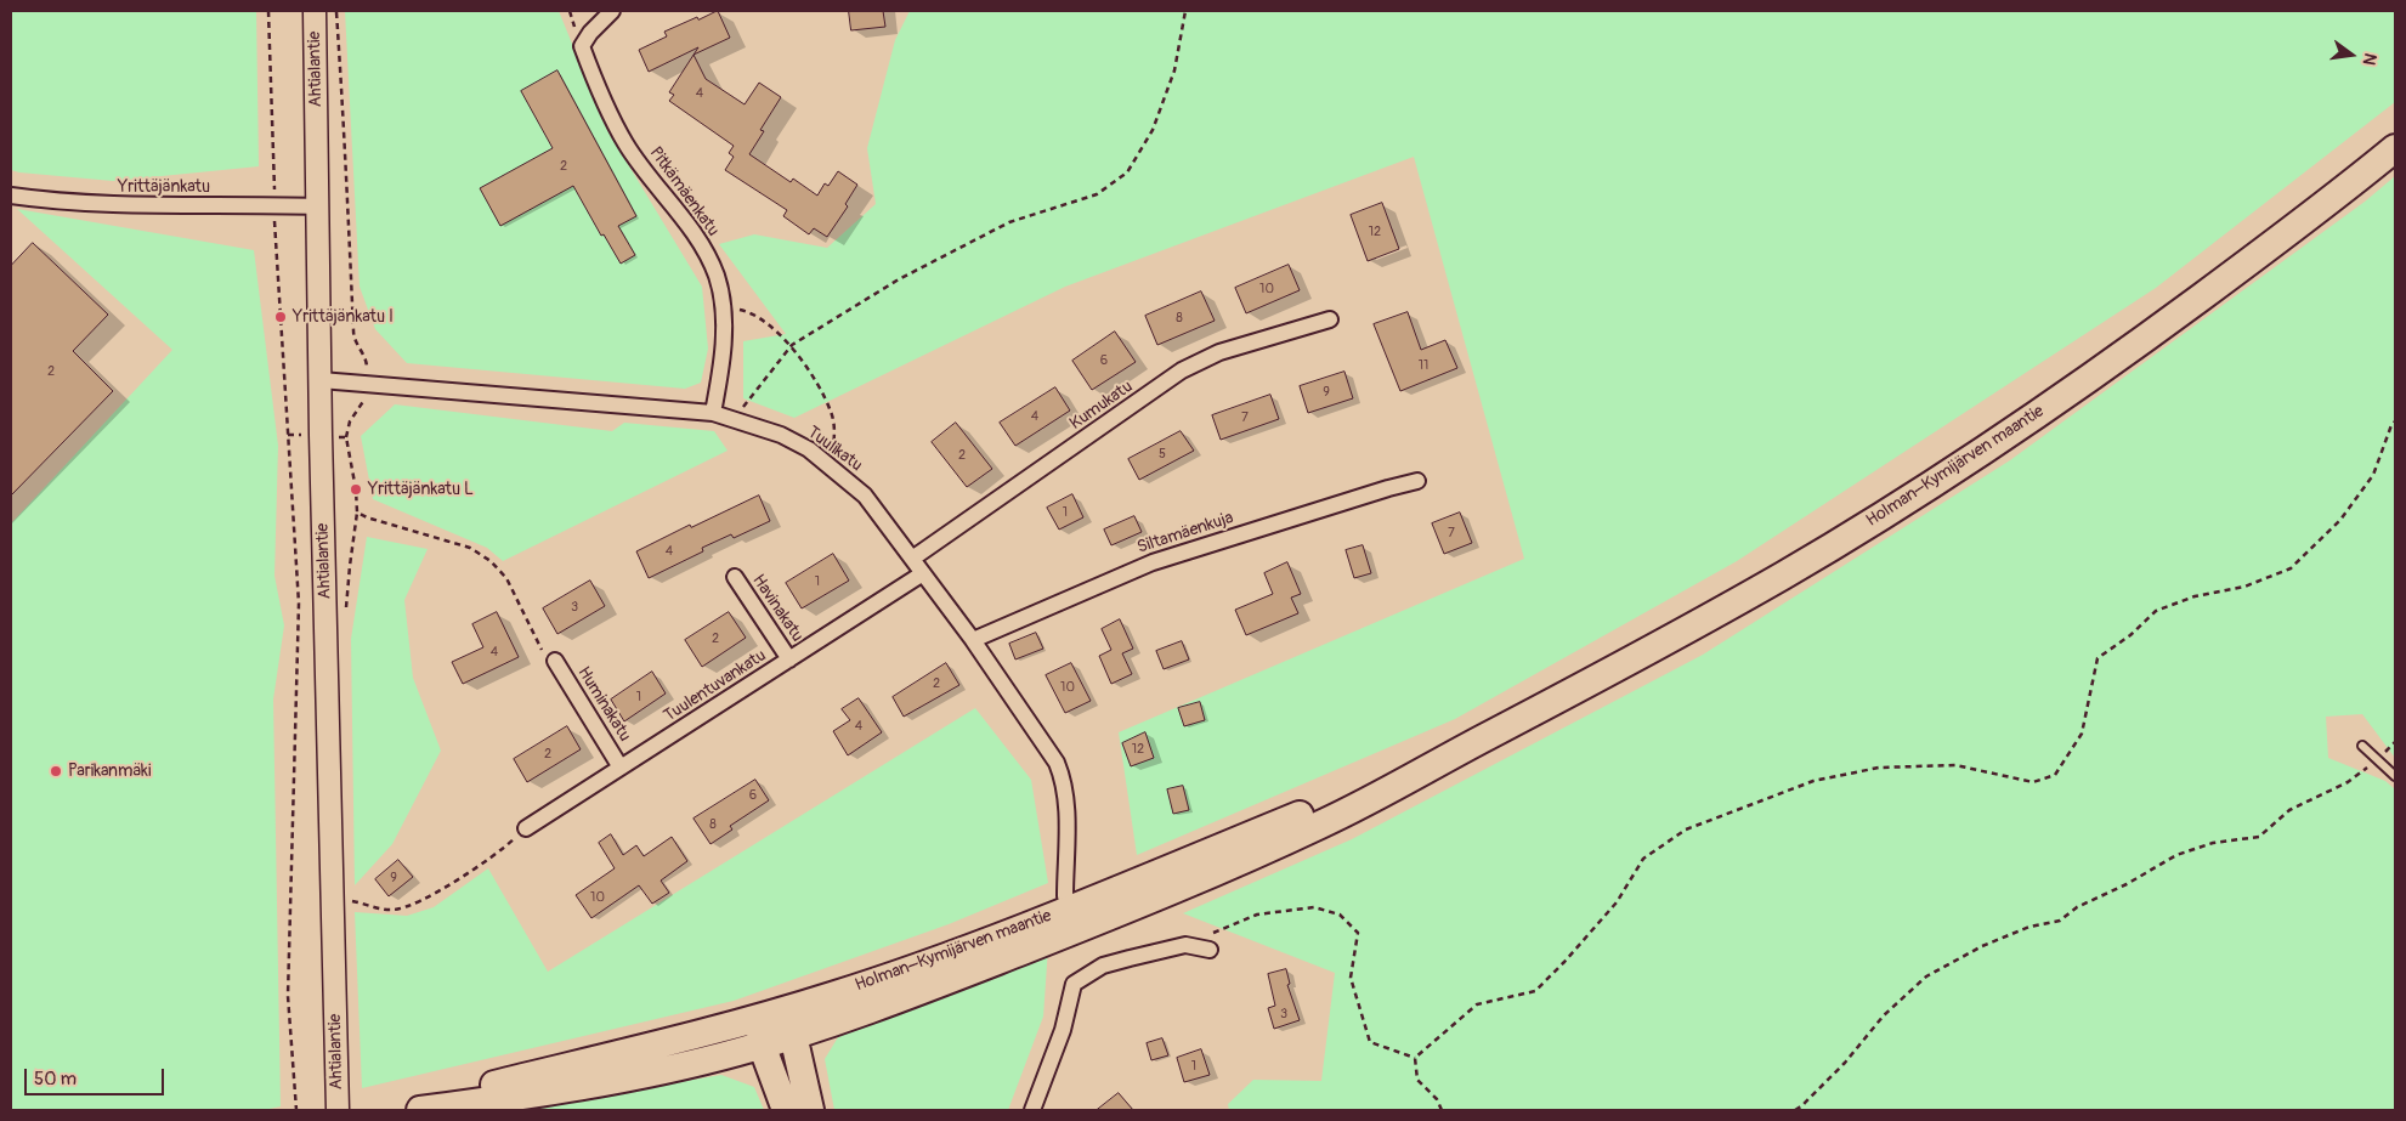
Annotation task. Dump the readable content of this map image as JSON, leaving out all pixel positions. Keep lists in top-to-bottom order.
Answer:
{
  "streets": {
    "highway": ["Holman–Kymijärven maantie"],
    "main road": ["Ahtialantie"],
    "street": [
      "Yrittäjänkatu",
      "Pitkämäenkatu",
      "Kumukatu",
      "Tuulikatu",
      "Siltamäenkuja",
      "Havinakatu",
      "Tuulentuvankatu",
      "Huminakatu"
    ]
  },
  "crossings": [
    ["Ahtialantie", "Yrittäjänkatu"],
    ["Ahtialantie", "Tuulikatu"],
    ["Pitkämäenkatu", "Tuulikatu"],
    ["Kumukatu", "Tuulikatu"],
    ["Tuulikatu", "Siltamäenkuja"],
    ["Tuulikatu", "Tuulentuvankatu"],
    ["Havinakatu", "Tuulentuvankatu"],
    ["Tuulentuvankatu", "Huminakatu"]
  ],
  "places": ["Yrittäjänkatu I", "Yrittäjänkatu L", "Parikanmäki"],
  "house_numbers": [
    "4",
    "2",
    "12",
    "10",
    "8",
    "6",
    "11",
    "2",
    "9",
    "4",
    "7",
    "5",
    "2",
    "1",
    "7",
    "4",
    "1",
    "3",
    "2",
    "4",
    "2",
    "10",
    "1",
    "4",
    "12",
    "2",
    "6",
    "8",
    "9",
    "10",
    "3",
    "1"
  ],
  "scale_bar": "50 m",
  "north": "right"
}
